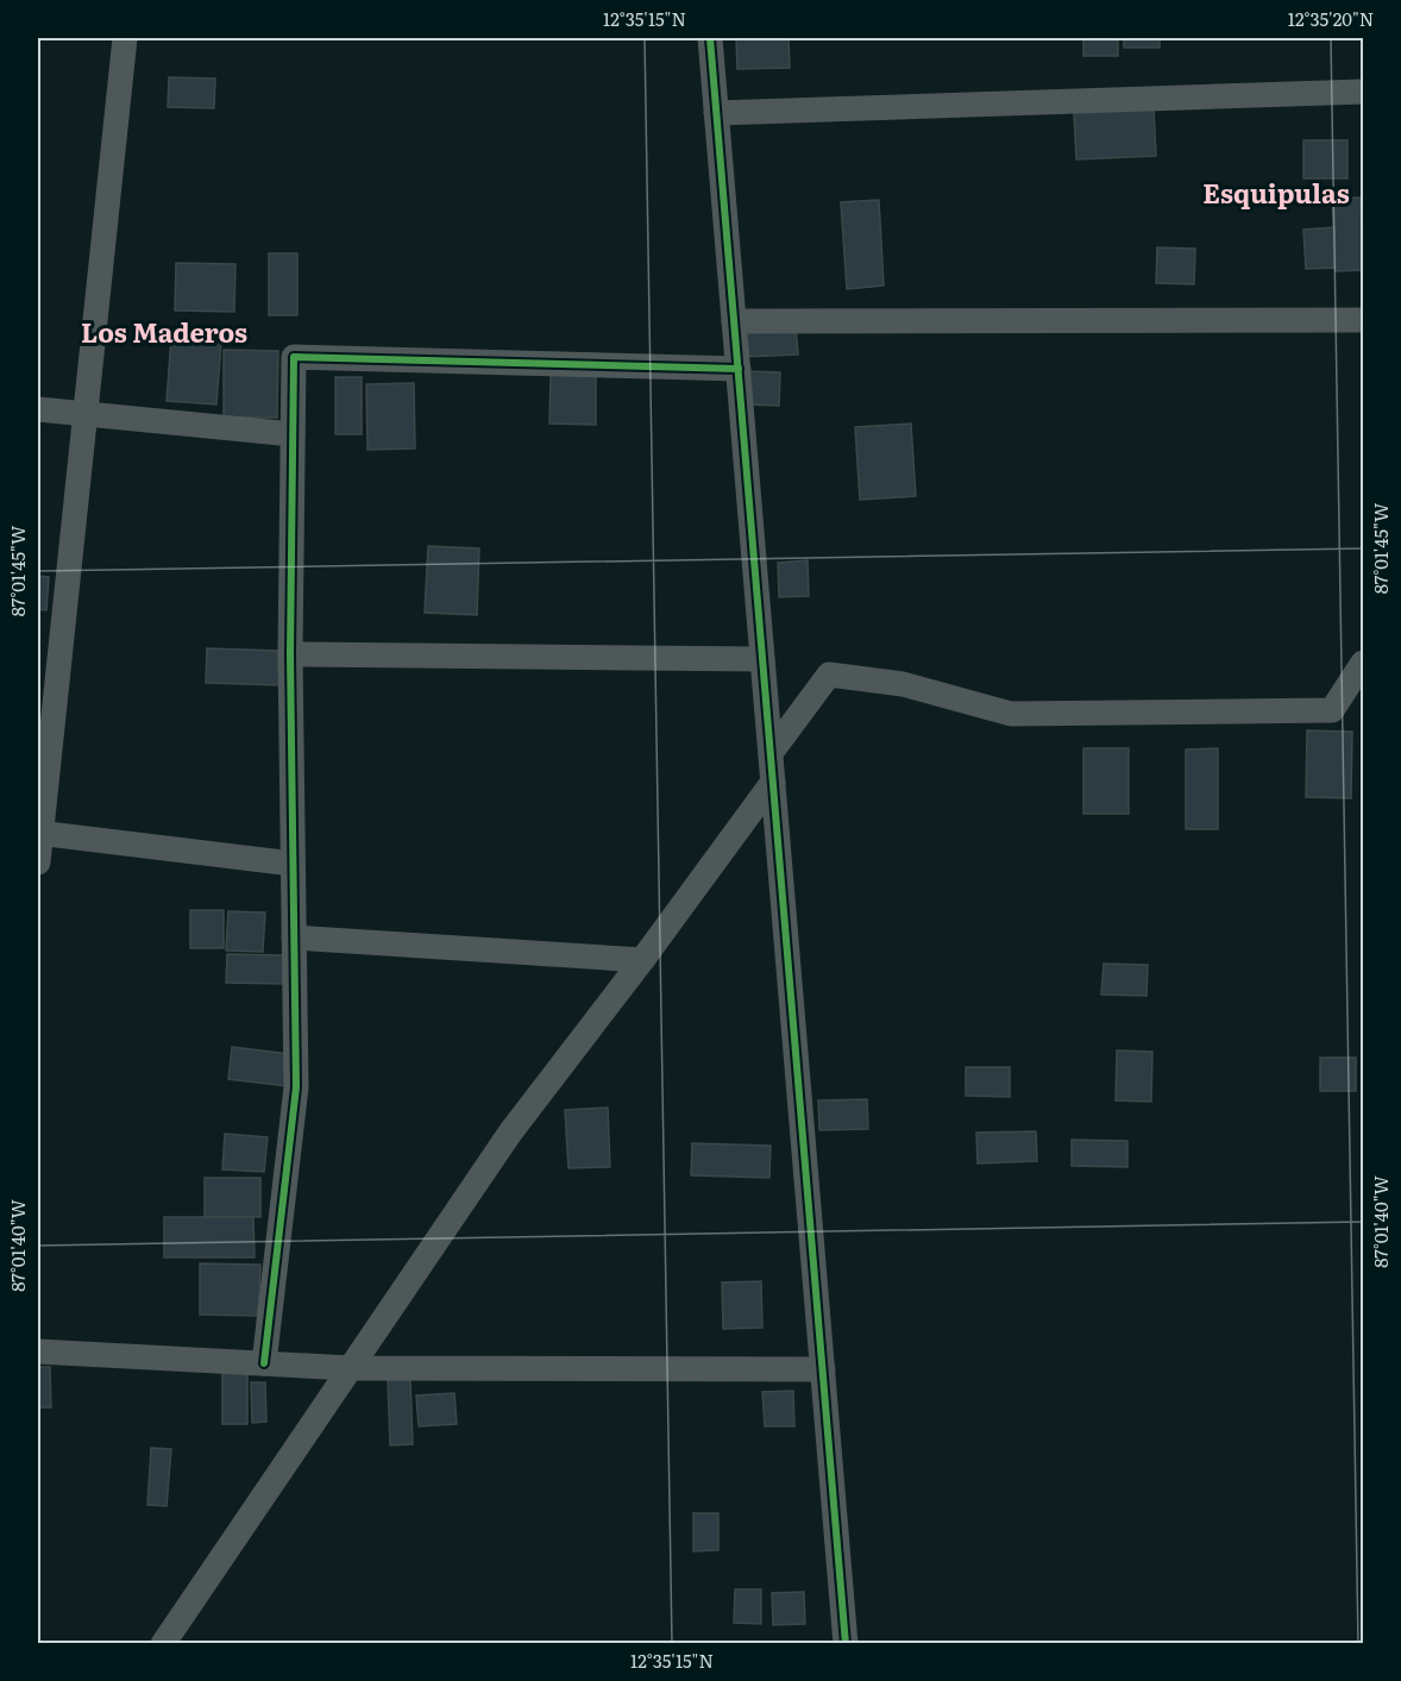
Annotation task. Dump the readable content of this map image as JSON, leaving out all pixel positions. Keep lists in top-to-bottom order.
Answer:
{
  "districts": ["Esquipulas", "Los Maderos"],
  "coordinates": [
    "12°35'15\"N",
    "12°35'20\"N",
    "87°01'45\"W",
    "87°01'40\"W"
  ]
}
